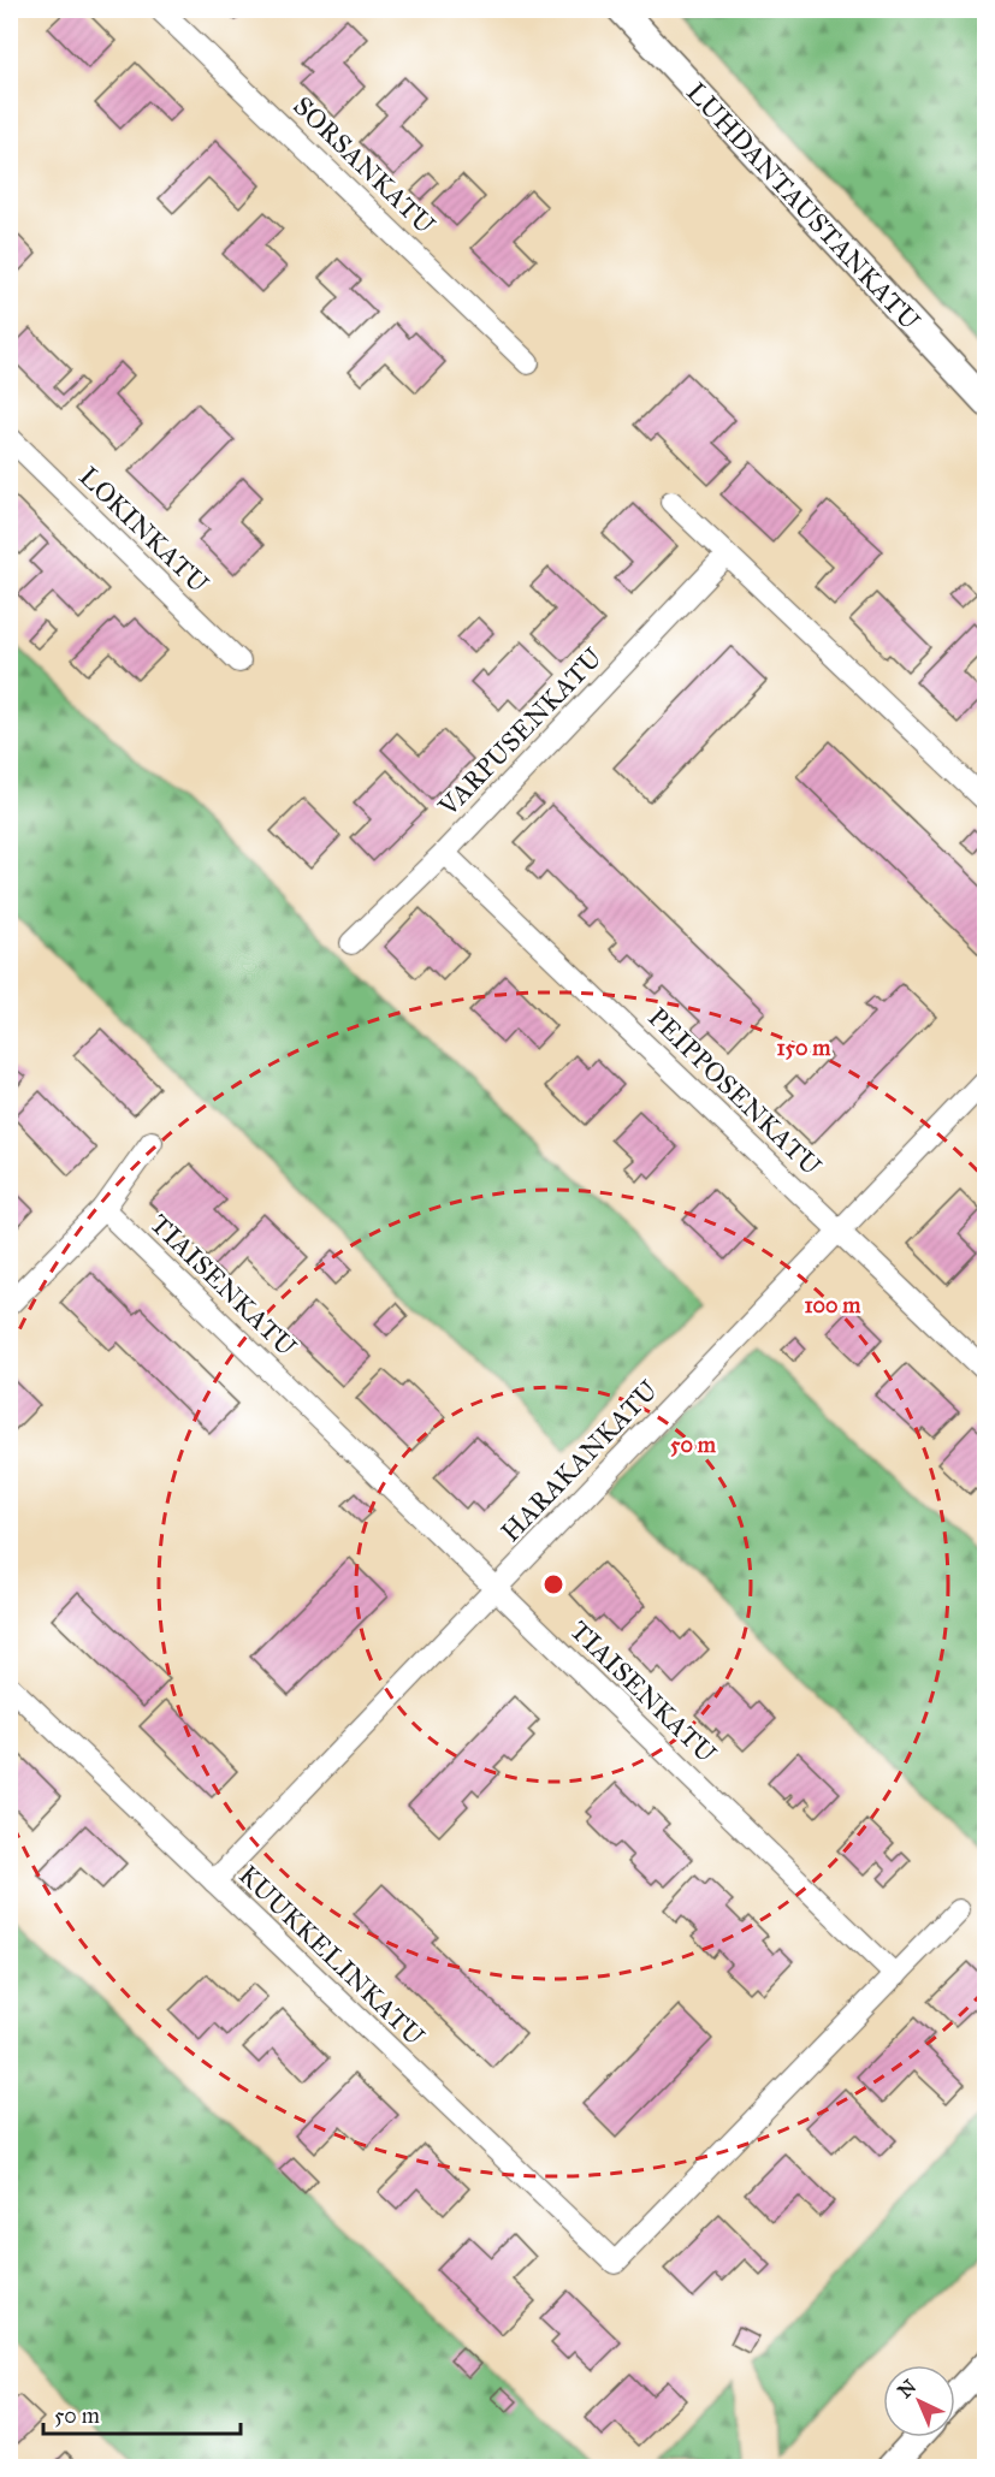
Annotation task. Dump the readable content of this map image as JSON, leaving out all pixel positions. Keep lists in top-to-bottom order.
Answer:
{
  "streets": {
    "street": [
      "SORSANKATU",
      "LUHDANTAUSTANKATU",
      "LOKINKATU",
      "VARPUSENKATU",
      "PEIPPOSENKATU",
      "TIAISENKATU",
      "HARAKANKATU",
      "KUUKKELINKATU"
    ]
  },
  "crossings": [
    ["VARPUSENKATU", "PEIPPOSENKATU"],
    ["PEIPPOSENKATU", "HARAKANKATU"],
    ["TIAISENKATU", "HARAKANKATU"],
    ["TIAISENKATU", "KUUKKELINKATU"],
    ["HARAKANKATU", "KUUKKELINKATU"]
  ],
  "scale_bar": "50 m",
  "north": "top left",
  "rings": ["150 m", "100 m", "50 m"]
}
